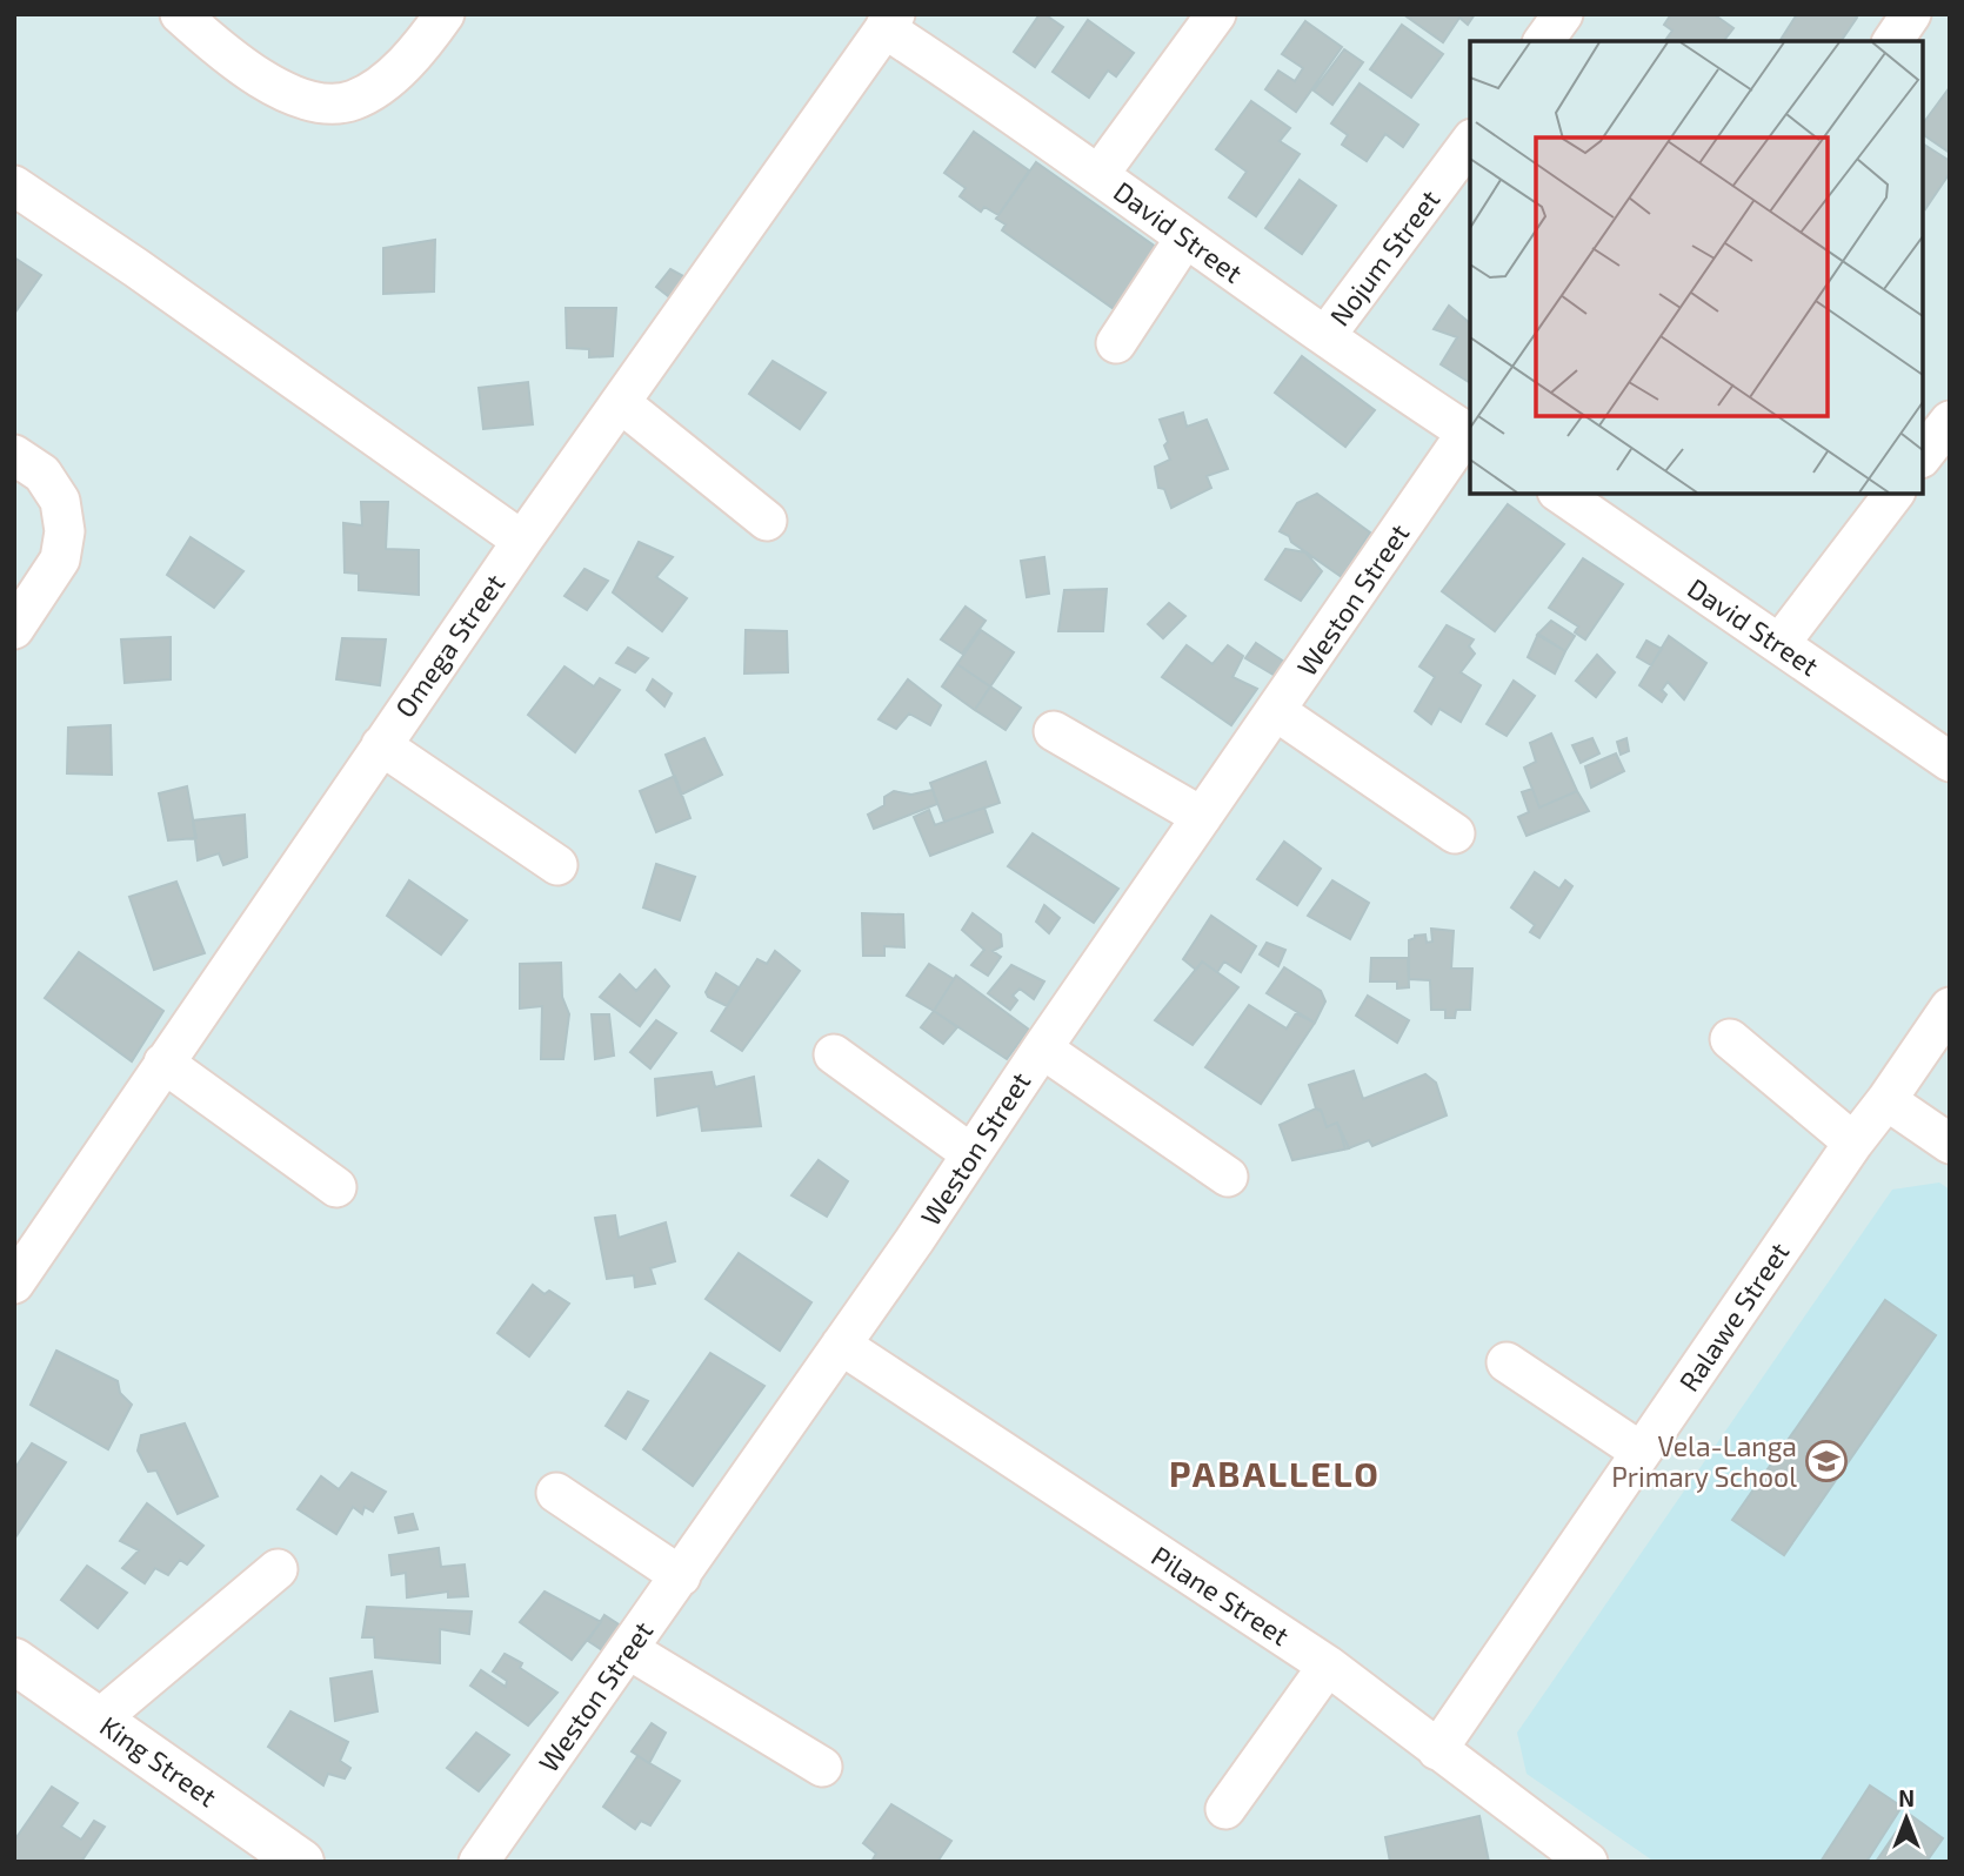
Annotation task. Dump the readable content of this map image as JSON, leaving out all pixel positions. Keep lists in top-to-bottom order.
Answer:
{
  "streets": {
    "street": [
      "David Street",
      "Nojum Street",
      "Weston Street",
      "Omega Street",
      "Ralawe Street",
      "Pilane Street",
      "King Street"
    ]
  },
  "crossings": [
    ["David Street", "Nojum Street"],
    ["David Street", "Weston Street"],
    ["David Street", "Omega Street"],
    ["Weston Street", "Pilane Street"],
    ["Ralawe Street", "Pilane Street"]
  ],
  "districts": ["PABALLELO"],
  "places": {
    "school or university": ["Vela-Langa Primary School"]
  },
  "north": "top"
}
